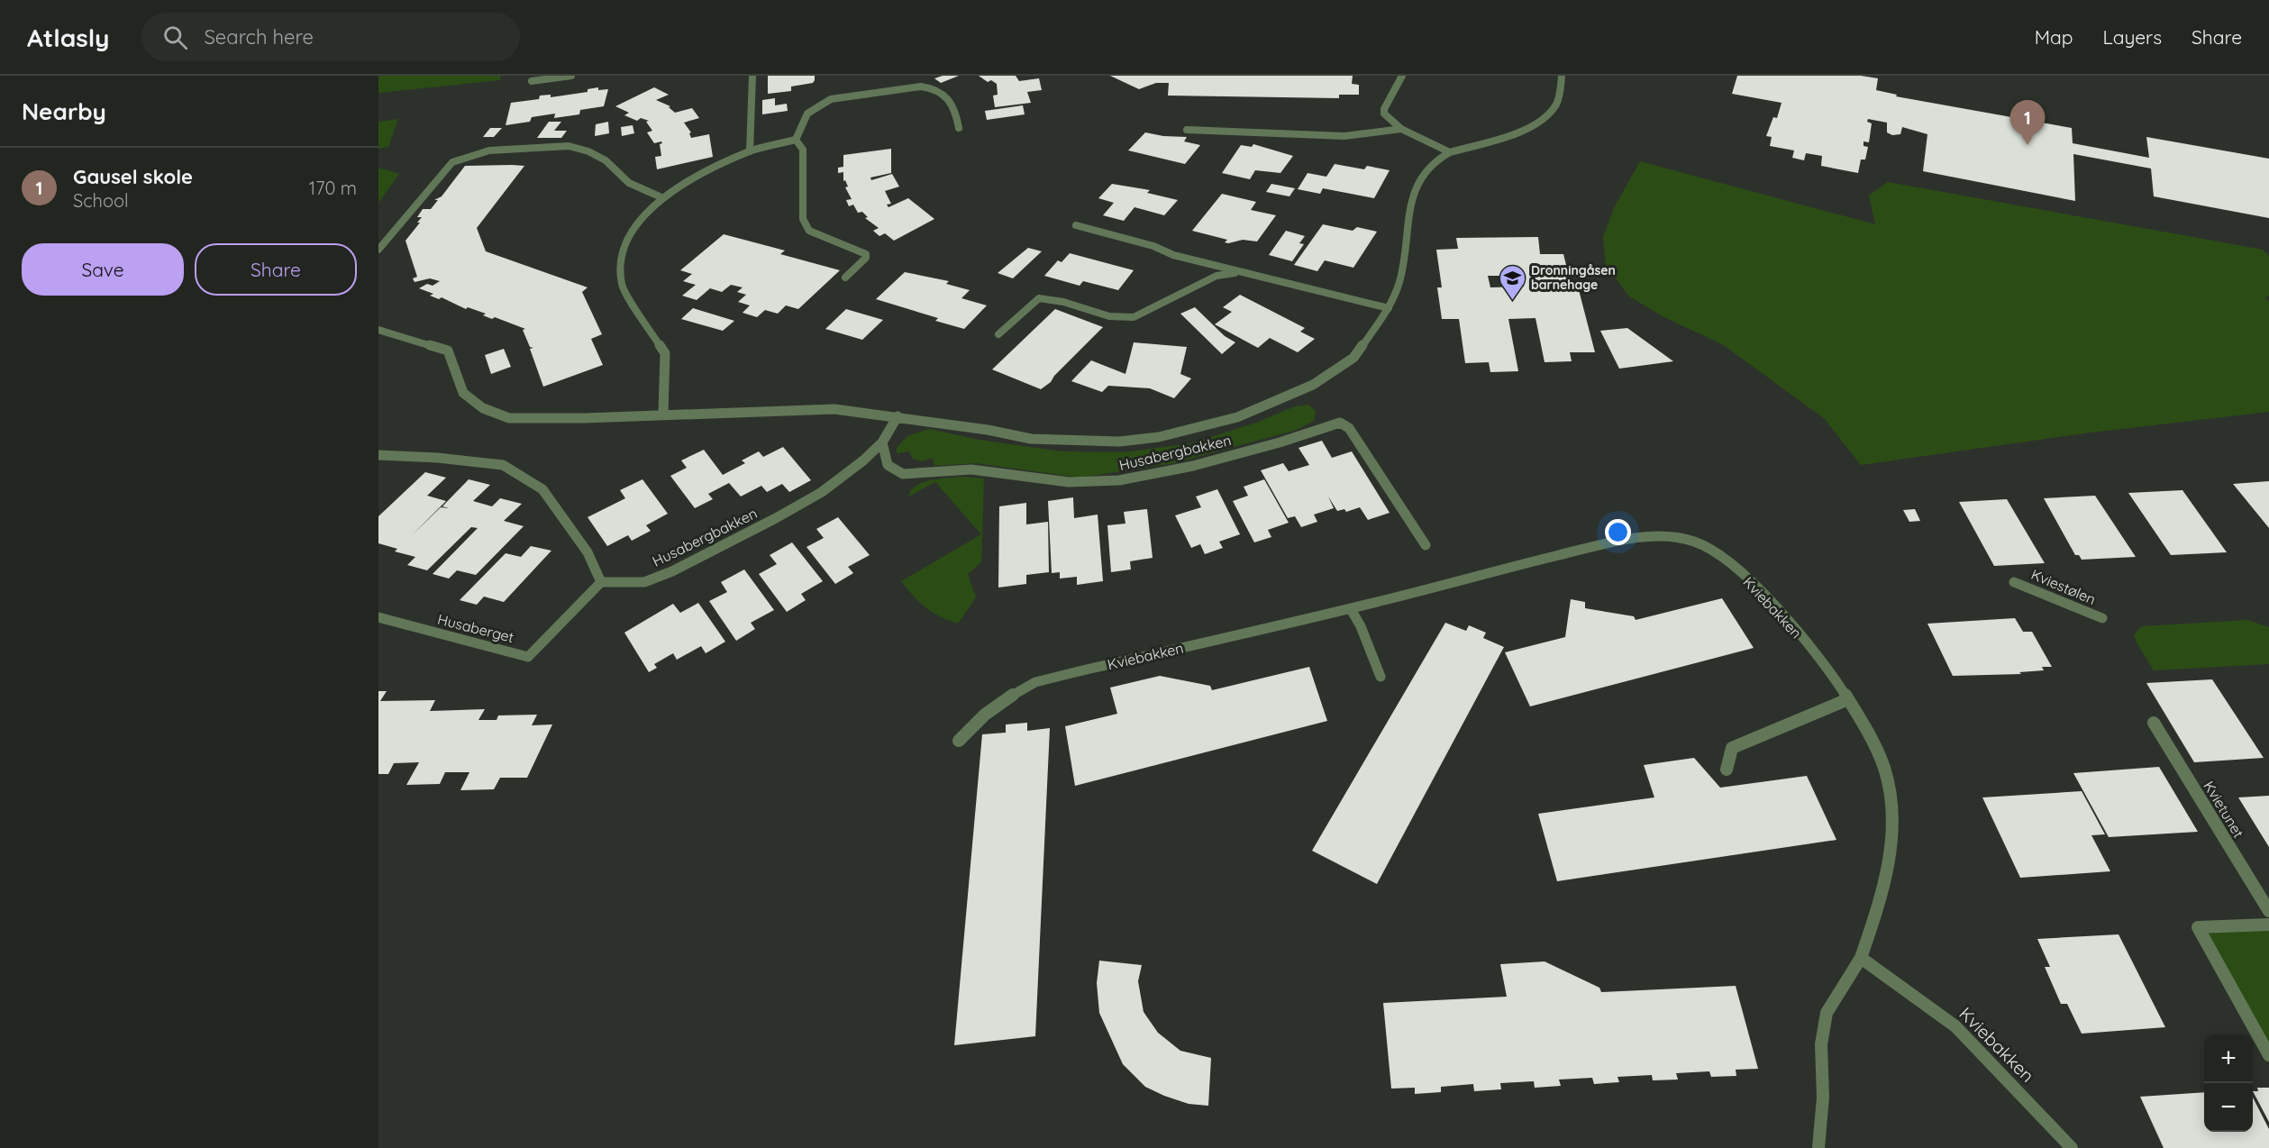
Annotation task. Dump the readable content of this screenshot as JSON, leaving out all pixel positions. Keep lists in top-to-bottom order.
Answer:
{
  "streets": {
    "street": [
      "Husabergbakken",
      "Kviestølen",
      "Kviebakken",
      "Husaberget",
      "Kvietunet"
    ]
  },
  "crossings": [
    ["Husabergbakken", "Husaberget"]
  ],
  "places": {
    "school or university": ["Dronningåsen barnehage"]
  },
  "page": {
    "header": "Atlasly",
    "search": "Search here",
    "nav": ["Map", "Layers", "Share"],
    "heading": "Nearby",
    "pins": "1",
    "list": [
      {
        "mark": "1",
        "name": "Gausel skole",
        "note": "School",
        "value": "170 m"
      }
    ],
    "buttons": ["Save", "Share"],
    "map_buttons": ["+", "−"]
  }
}
